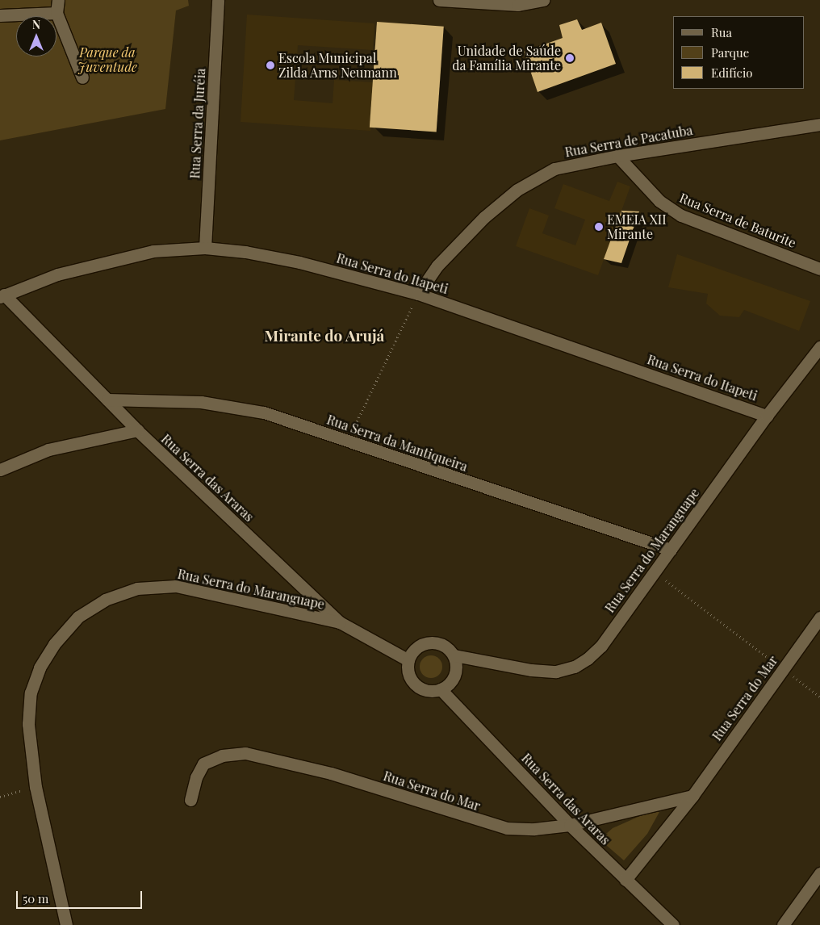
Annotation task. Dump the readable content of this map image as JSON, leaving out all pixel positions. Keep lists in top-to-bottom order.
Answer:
{
  "streets": {
    "street": [
      "Rua Serra da Juréia",
      "Rua Serra de Pacatuba",
      "Rua Serra de Baturite",
      "Rua Serra do Itapeti",
      "Rua Serra da Mantiqueira",
      "Rua Serra das Araras",
      "Rua Serra do Maranguape",
      "Rua Serra do Mar"
    ]
  },
  "crossings": [
    ["Rua Serra da Juréia", "Rua Serra do Itapeti"],
    ["Rua Serra de Pacatuba", "Rua Serra de Baturite"],
    ["Rua Serra de Pacatuba", "Rua Serra do Itapeti"],
    ["Rua Serra do Itapeti", "Rua Serra das Araras"],
    ["Rua Serra do Itapeti", "Rua Serra do Maranguape"],
    ["Rua Serra da Mantiqueira", "Rua Serra das Araras"],
    ["Rua Serra da Mantiqueira", "Rua Serra do Maranguape"],
    ["Rua Serra das Araras", "Rua Serra do Maranguape"],
    ["Rua Serra das Araras", "Rua Serra do Mar"]
  ],
  "districts": ["Mirante do Arujá"],
  "parks": ["Parque da Juventude"],
  "places": ["Unidade de Saúde da Família Mirante", "Escola Municipal Zilda Arns Neumann", "EMEIA XII Mirante"],
  "legend": ["Rua", "Parque", "Edifício"],
  "scale_bar": "50 m",
  "north": "top"
}
